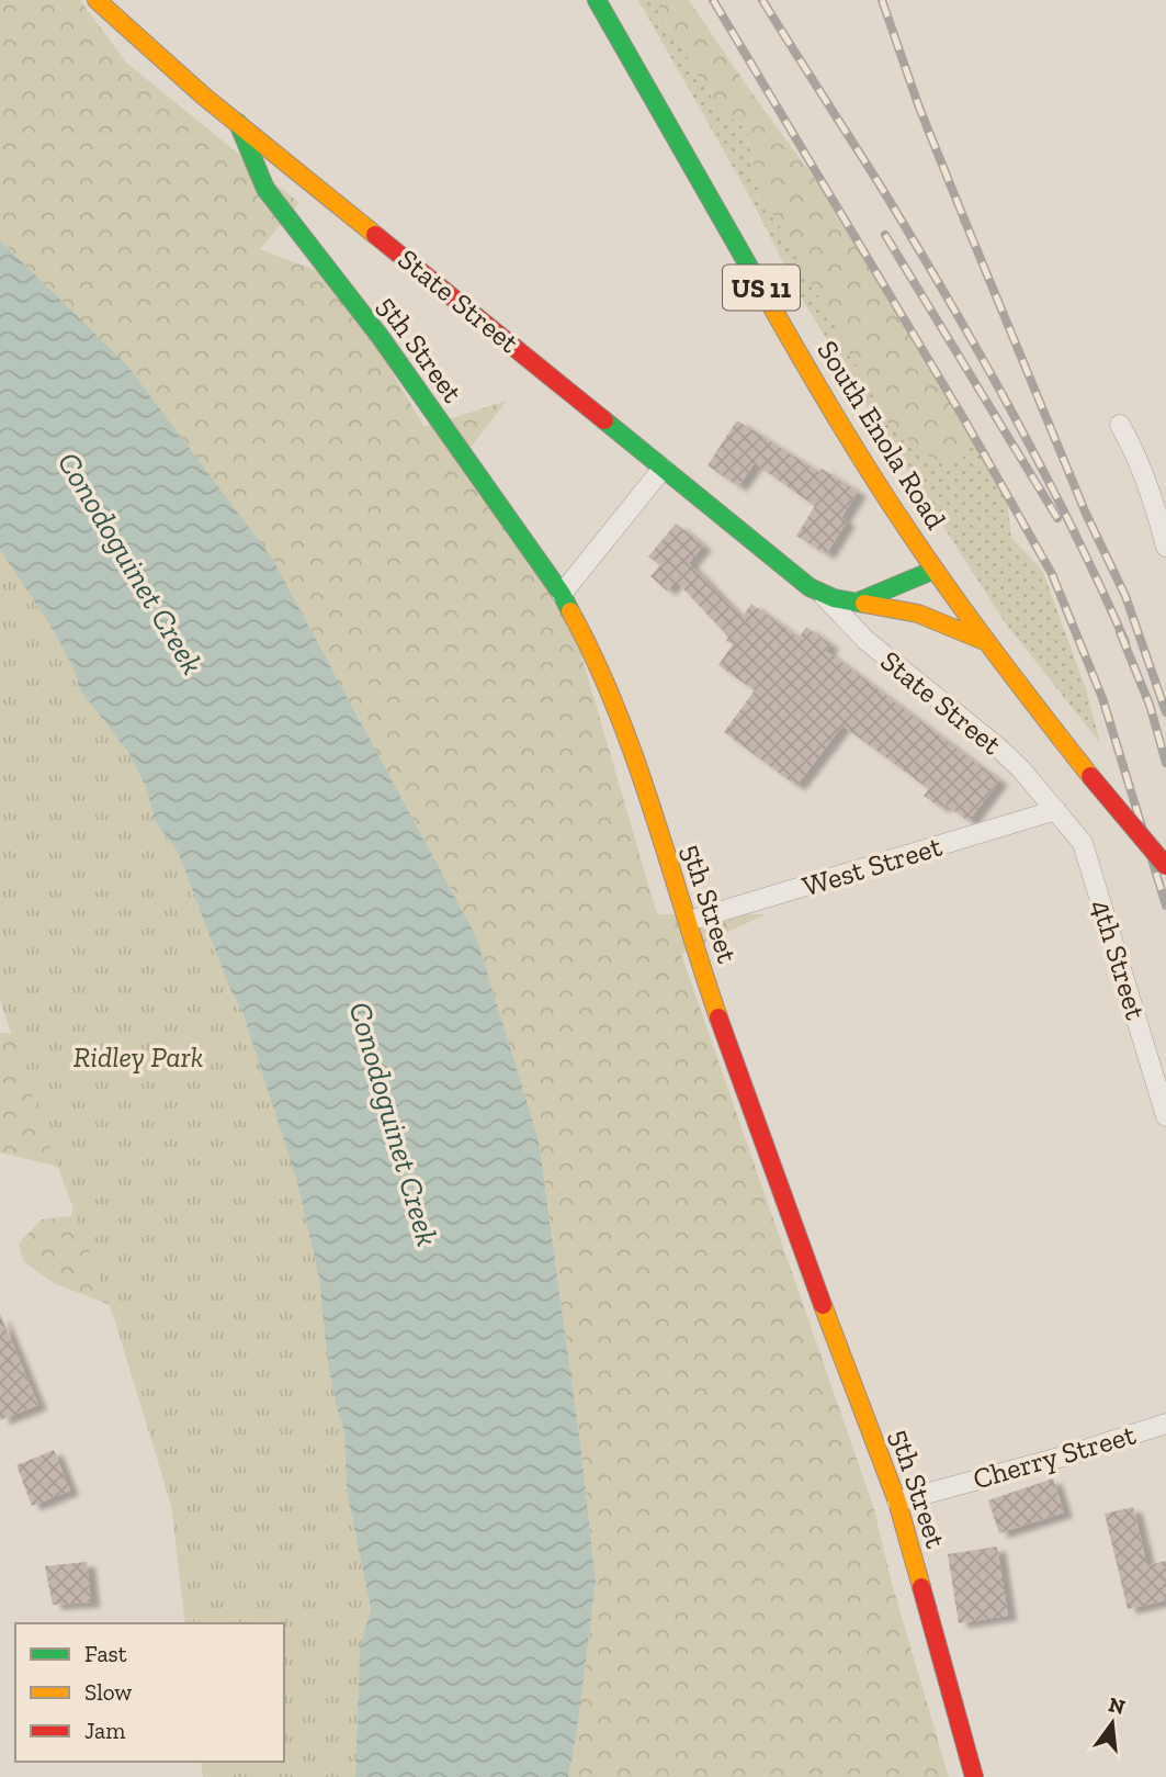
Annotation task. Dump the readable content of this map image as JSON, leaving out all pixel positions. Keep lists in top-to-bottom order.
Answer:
{
  "streets": {
    "main road": [
      "US 11",
      "State Street",
      "5th Street",
      "South Enola Road"
    ],
    "street": ["West Street", "4th Street", "Cherry Street"]
  },
  "crossings": [
    ["State Street", "5th Street"],
    ["State Street", "South Enola Road"],
    ["State Street", "West Street"],
    ["State Street", "4th Street"],
    ["5th Street", "West Street"],
    ["5th Street", "Cherry Street"],
    ["West Street", "4th Street"]
  ],
  "water": ["Conodoguinet Creek"],
  "parks": ["Ridley Park"],
  "legend": ["Fast", "Slow", "Jam"],
  "north": "top"
}
